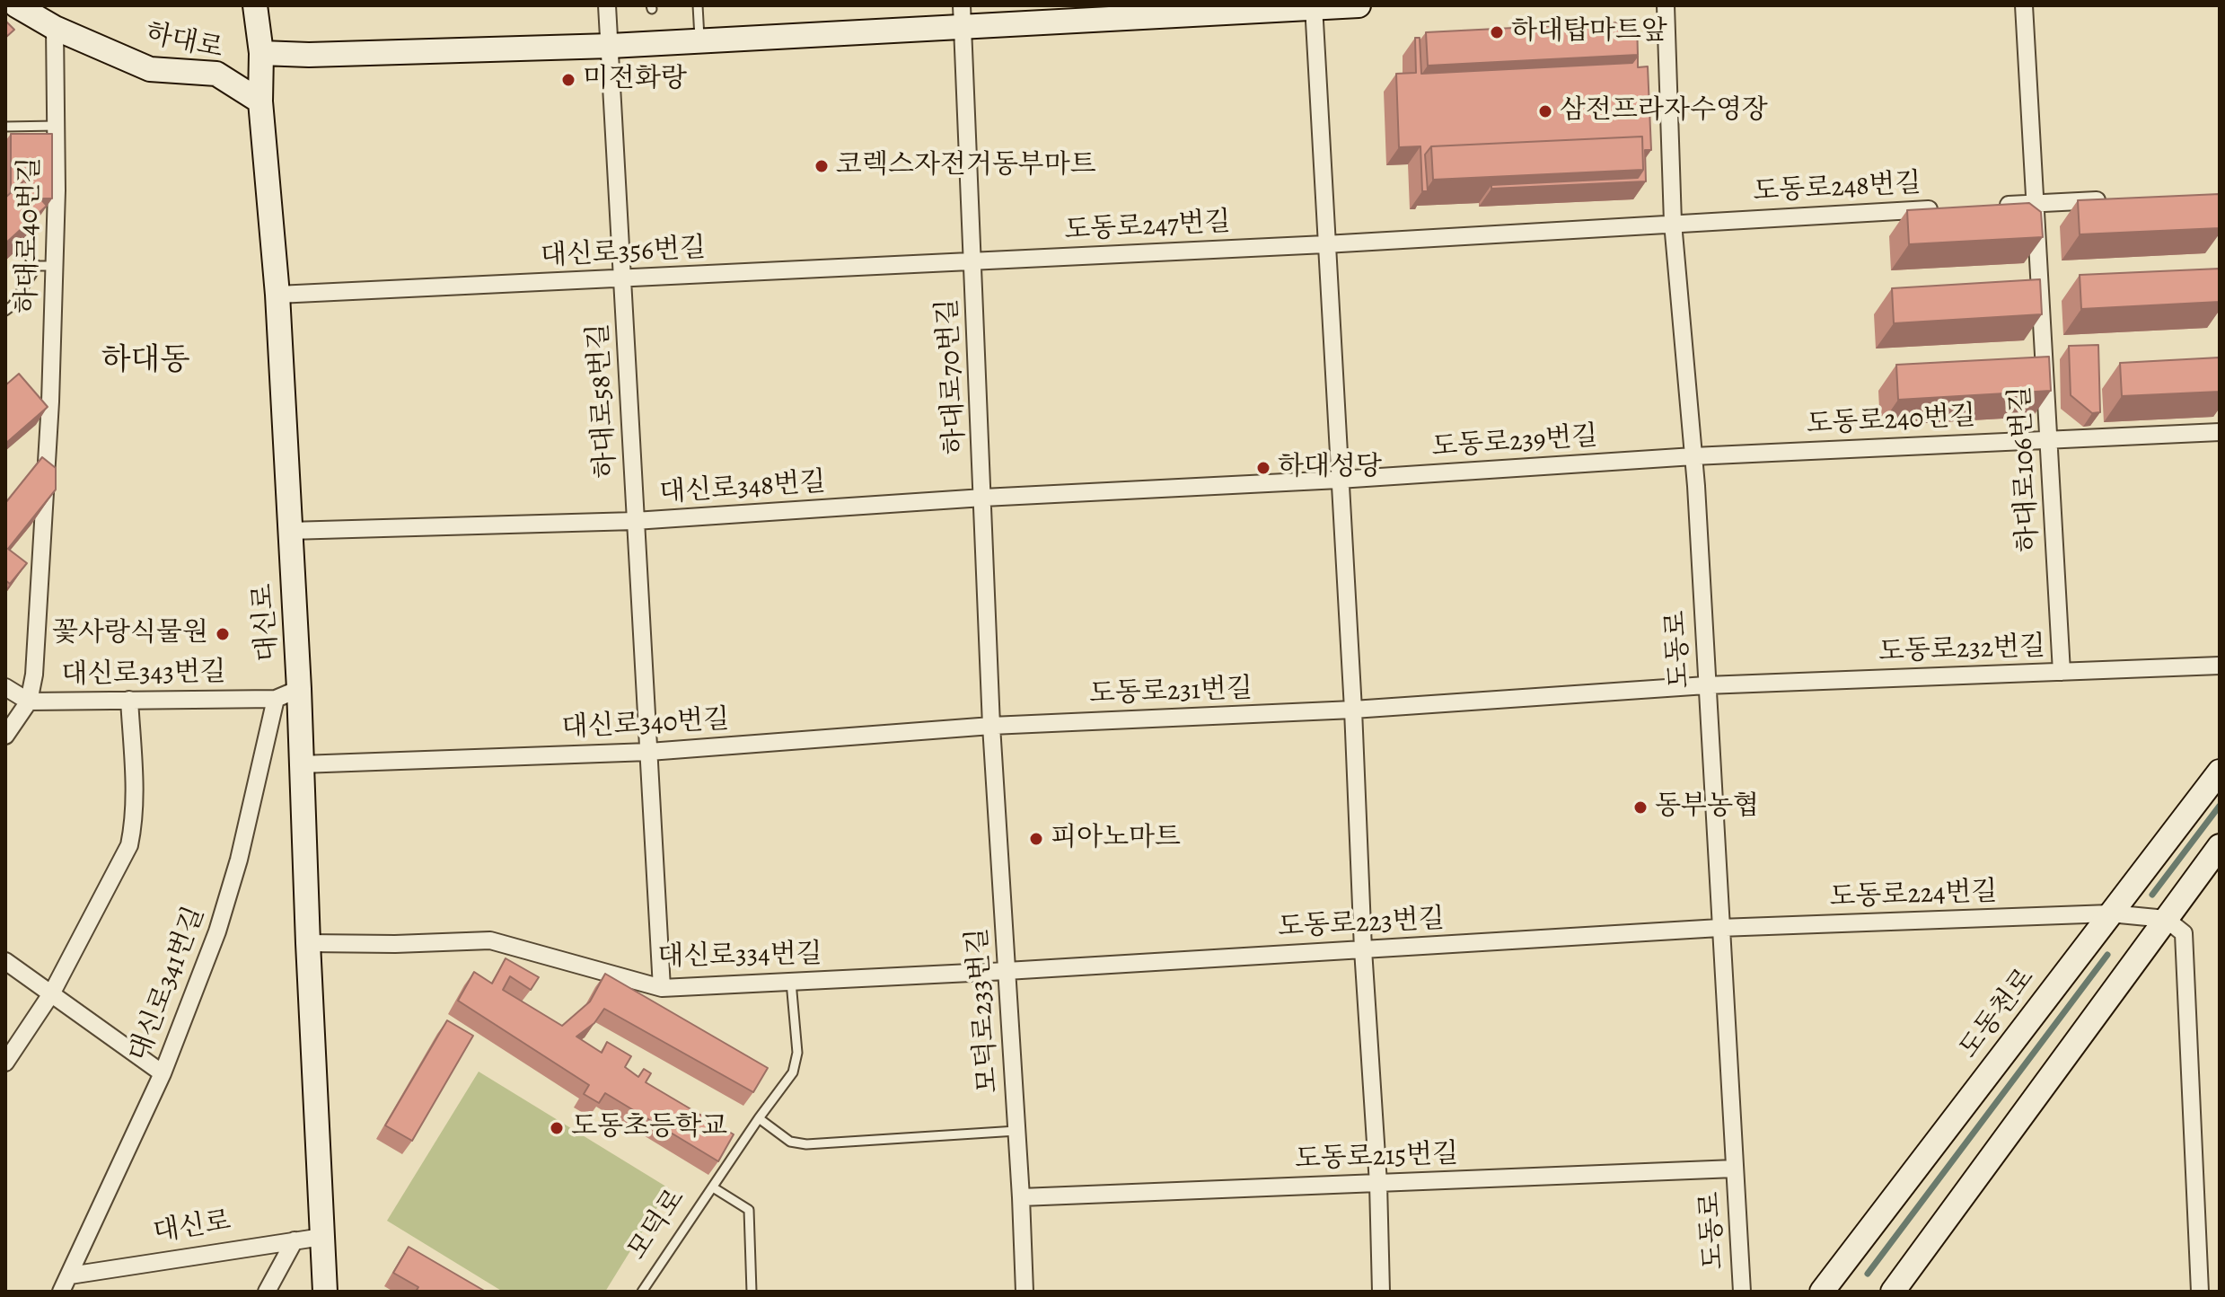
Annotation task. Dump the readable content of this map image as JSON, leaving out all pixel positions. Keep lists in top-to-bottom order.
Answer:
{
  "streets": {
    "street": [
      "하대로",
      "도동로248번길",
      "도동로247번길",
      "하대로40번길",
      "대신로356번길",
      "하대로70번길",
      "하대로58번길",
      "도동로240번길",
      "도동로239번길",
      "하대로106번길",
      "대신로348번길",
      "대신로",
      "도동로",
      "도동로232번길",
      "대신로343번길",
      "도동로231번길",
      "대신로340번길",
      "도동로224번길",
      "도동로223번길",
      "대신로334번길",
      "대신로341번길",
      "모덕로233번길",
      "도동천로",
      "도동로215번길"
    ],
    "lane": ["모덕로"]
  },
  "crossings": [
    ["하대로", "하대로40번길"],
    ["하대로", "하대로70번길"],
    ["하대로", "하대로58번길"],
    ["하대로", "대신로"],
    ["도동로248번길", "도동로247번길"],
    ["도동로248번길", "도동로"],
    ["도동로247번길", "대신로356번길"],
    ["도동로247번길", "하대로70번길"],
    ["도동로247번길", "도동로"],
    ["하대로40번길", "대신로343번길"],
    ["대신로356번길", "하대로70번길"],
    ["대신로356번길", "하대로58번길"],
    ["대신로356번길", "대신로"],
    ["하대로70번길", "도동로239번길"],
    ["하대로70번길", "대신로348번길"],
    ["하대로70번길", "도동로231번길"],
    ["하대로70번길", "대신로340번길"],
    ["하대로70번길", "모덕로233번길"],
    ["하대로58번길", "대신로348번길"],
    ["하대로58번길", "대신로340번길"],
    ["하대로58번길", "대신로334번길"],
    ["도동로240번길", "도동로239번길"],
    ["도동로240번길", "하대로106번길"],
    ["도동로240번길", "도동로"],
    ["도동로239번길", "대신로348번길"],
    ["도동로239번길", "도동로"],
    ["하대로106번길", "도동로232번길"],
    ["대신로348번길", "대신로"],
    ["대신로", "대신로343번길"],
    ["대신로", "대신로340번길"],
    ["대신로", "대신로334번길"],
    ["대신로", "대신로341번길"],
    ["도동로", "도동로232번길"],
    ["도동로", "도동로231번길"],
    ["도동로", "도동로224번길"],
    ["도동로", "도동로223번길"],
    ["도동로", "도동로215번길"],
    ["도동로232번길", "도동로231번길"],
    ["대신로343번길", "대신로341번길"],
    ["도동로231번길", "대신로340번길"],
    ["도동로231번길", "모덕로233번길"],
    ["대신로340번길", "모덕로233번길"],
    ["도동로224번길", "도동로223번길"],
    ["도동로224번길", "도동천로"],
    ["도동로223번길", "대신로334번길"],
    ["도동로223번길", "모덕로233번길"],
    ["대신로334번길", "모덕로233번길"],
    ["대신로334번길", "모덕로"],
    ["모덕로233번길", "도동로215번길"]
  ],
  "districts": ["하대동"],
  "places": [
    "하대탑마트앞",
    "미전화랑",
    "삼전프라자수영장",
    "코렉스자전거동부마트",
    "하대성당",
    "꽃사랑식물원",
    "동부농협",
    "피아노마트",
    "도동초등학교"
  ]
}
